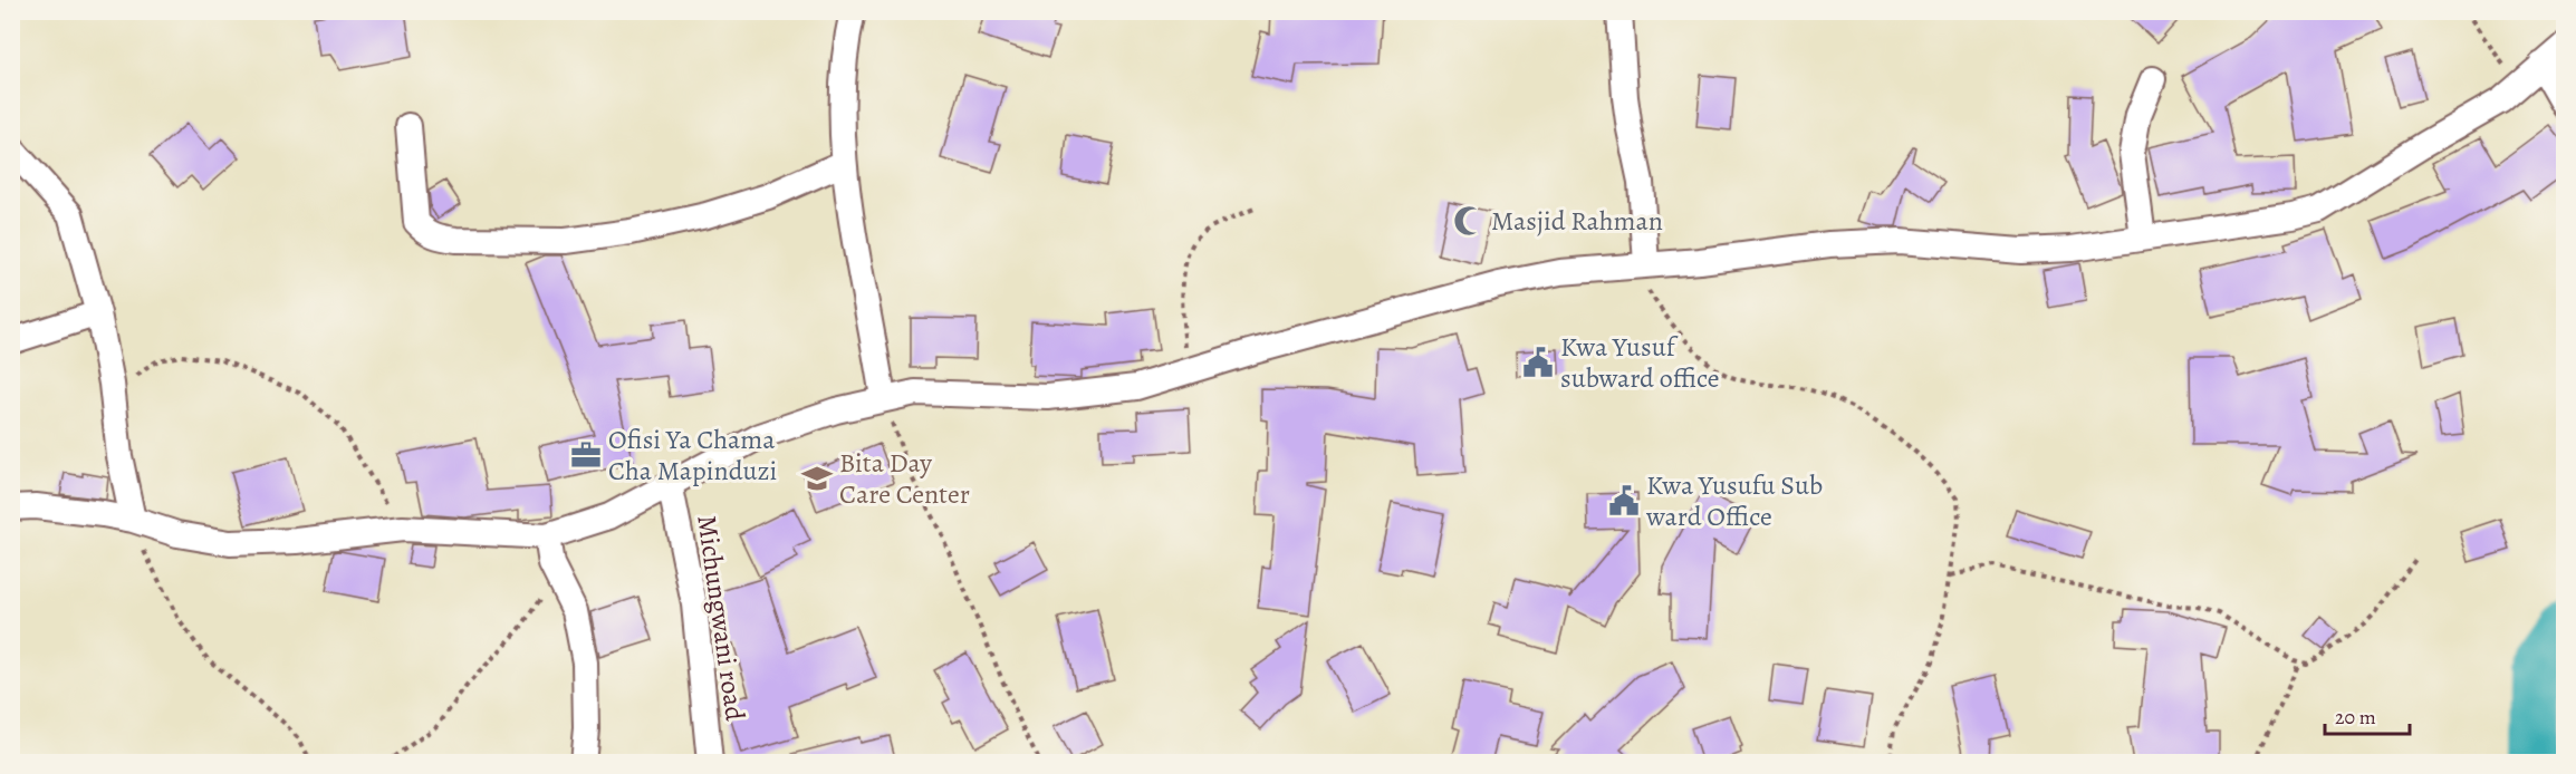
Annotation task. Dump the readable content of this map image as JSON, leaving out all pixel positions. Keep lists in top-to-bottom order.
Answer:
{
  "streets": {
    "street": ["Michungwani road"]
  },
  "places": {
    "mosque": ["Masjid Rahman"],
    "public building": ["Kwa Yusuf subward office", "Kwa Yusufu Sub ward Office"],
    "office": ["Ofisi Ya Chama Cha Mapinduzi"],
    "school or university": ["Bita Day Care Center"]
  },
  "scale_bar": "20 m"
}
